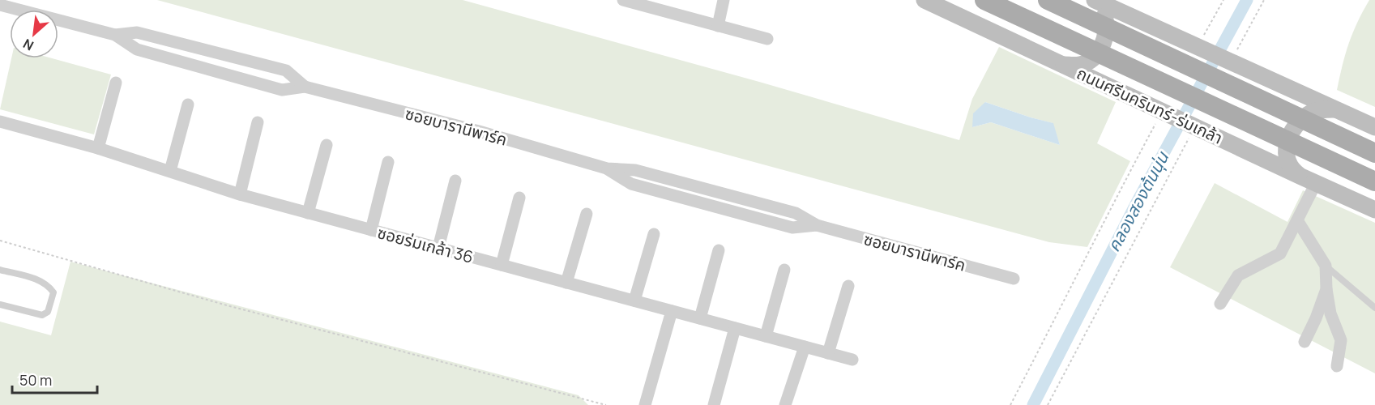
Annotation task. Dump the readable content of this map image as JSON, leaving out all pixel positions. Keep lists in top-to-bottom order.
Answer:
{
  "streets": {
    "main road": ["ถนนศรีนครินทร์-ร่มเกล้า"],
    "street": ["ซอยบารานีพาร์ค", "ซอยร่มเกล้า 36"]
  },
  "water": ["คลองสองต้นนุ่น"],
  "scale_bar": "50 m",
  "north": "bottom left"
}
